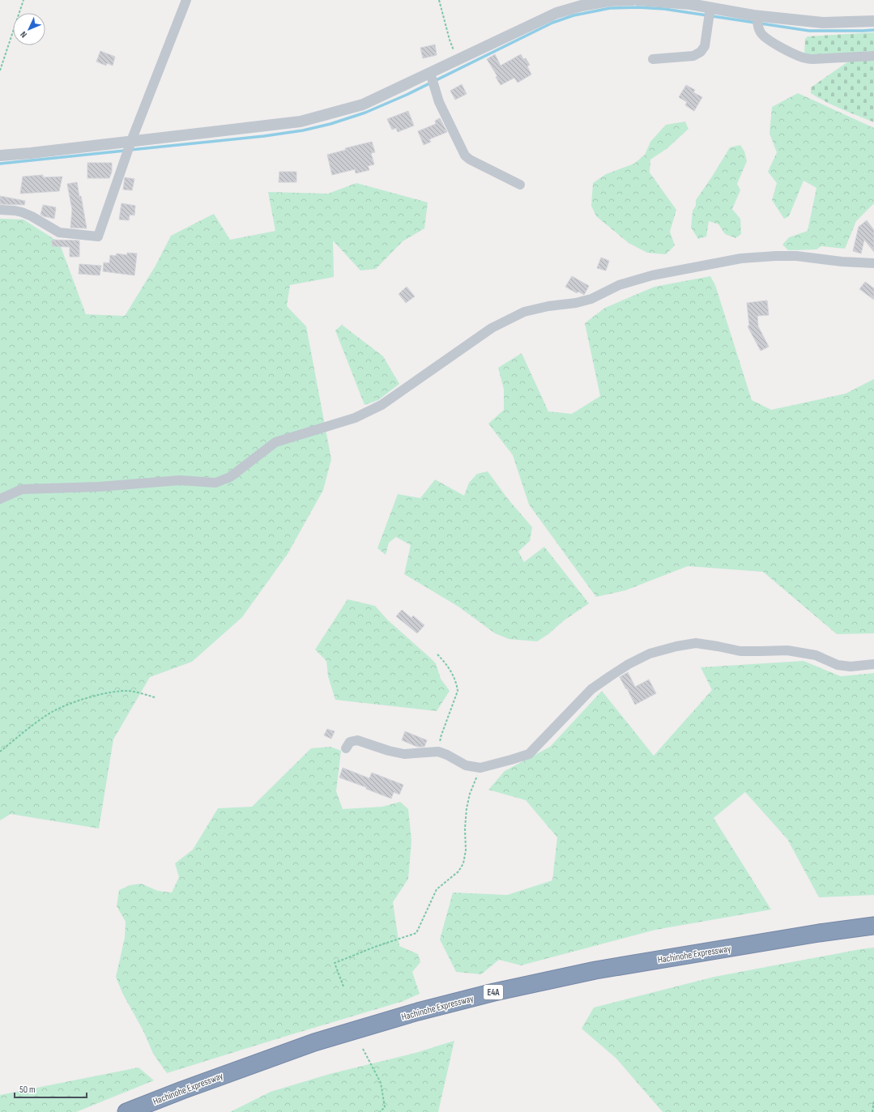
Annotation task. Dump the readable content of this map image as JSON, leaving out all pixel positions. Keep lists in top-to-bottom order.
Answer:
{
  "streets": {
    "highway": ["Hachinohe Expressway", "E4A"]
  },
  "scale_bar": "50 m",
  "north": "bottom left"
}
